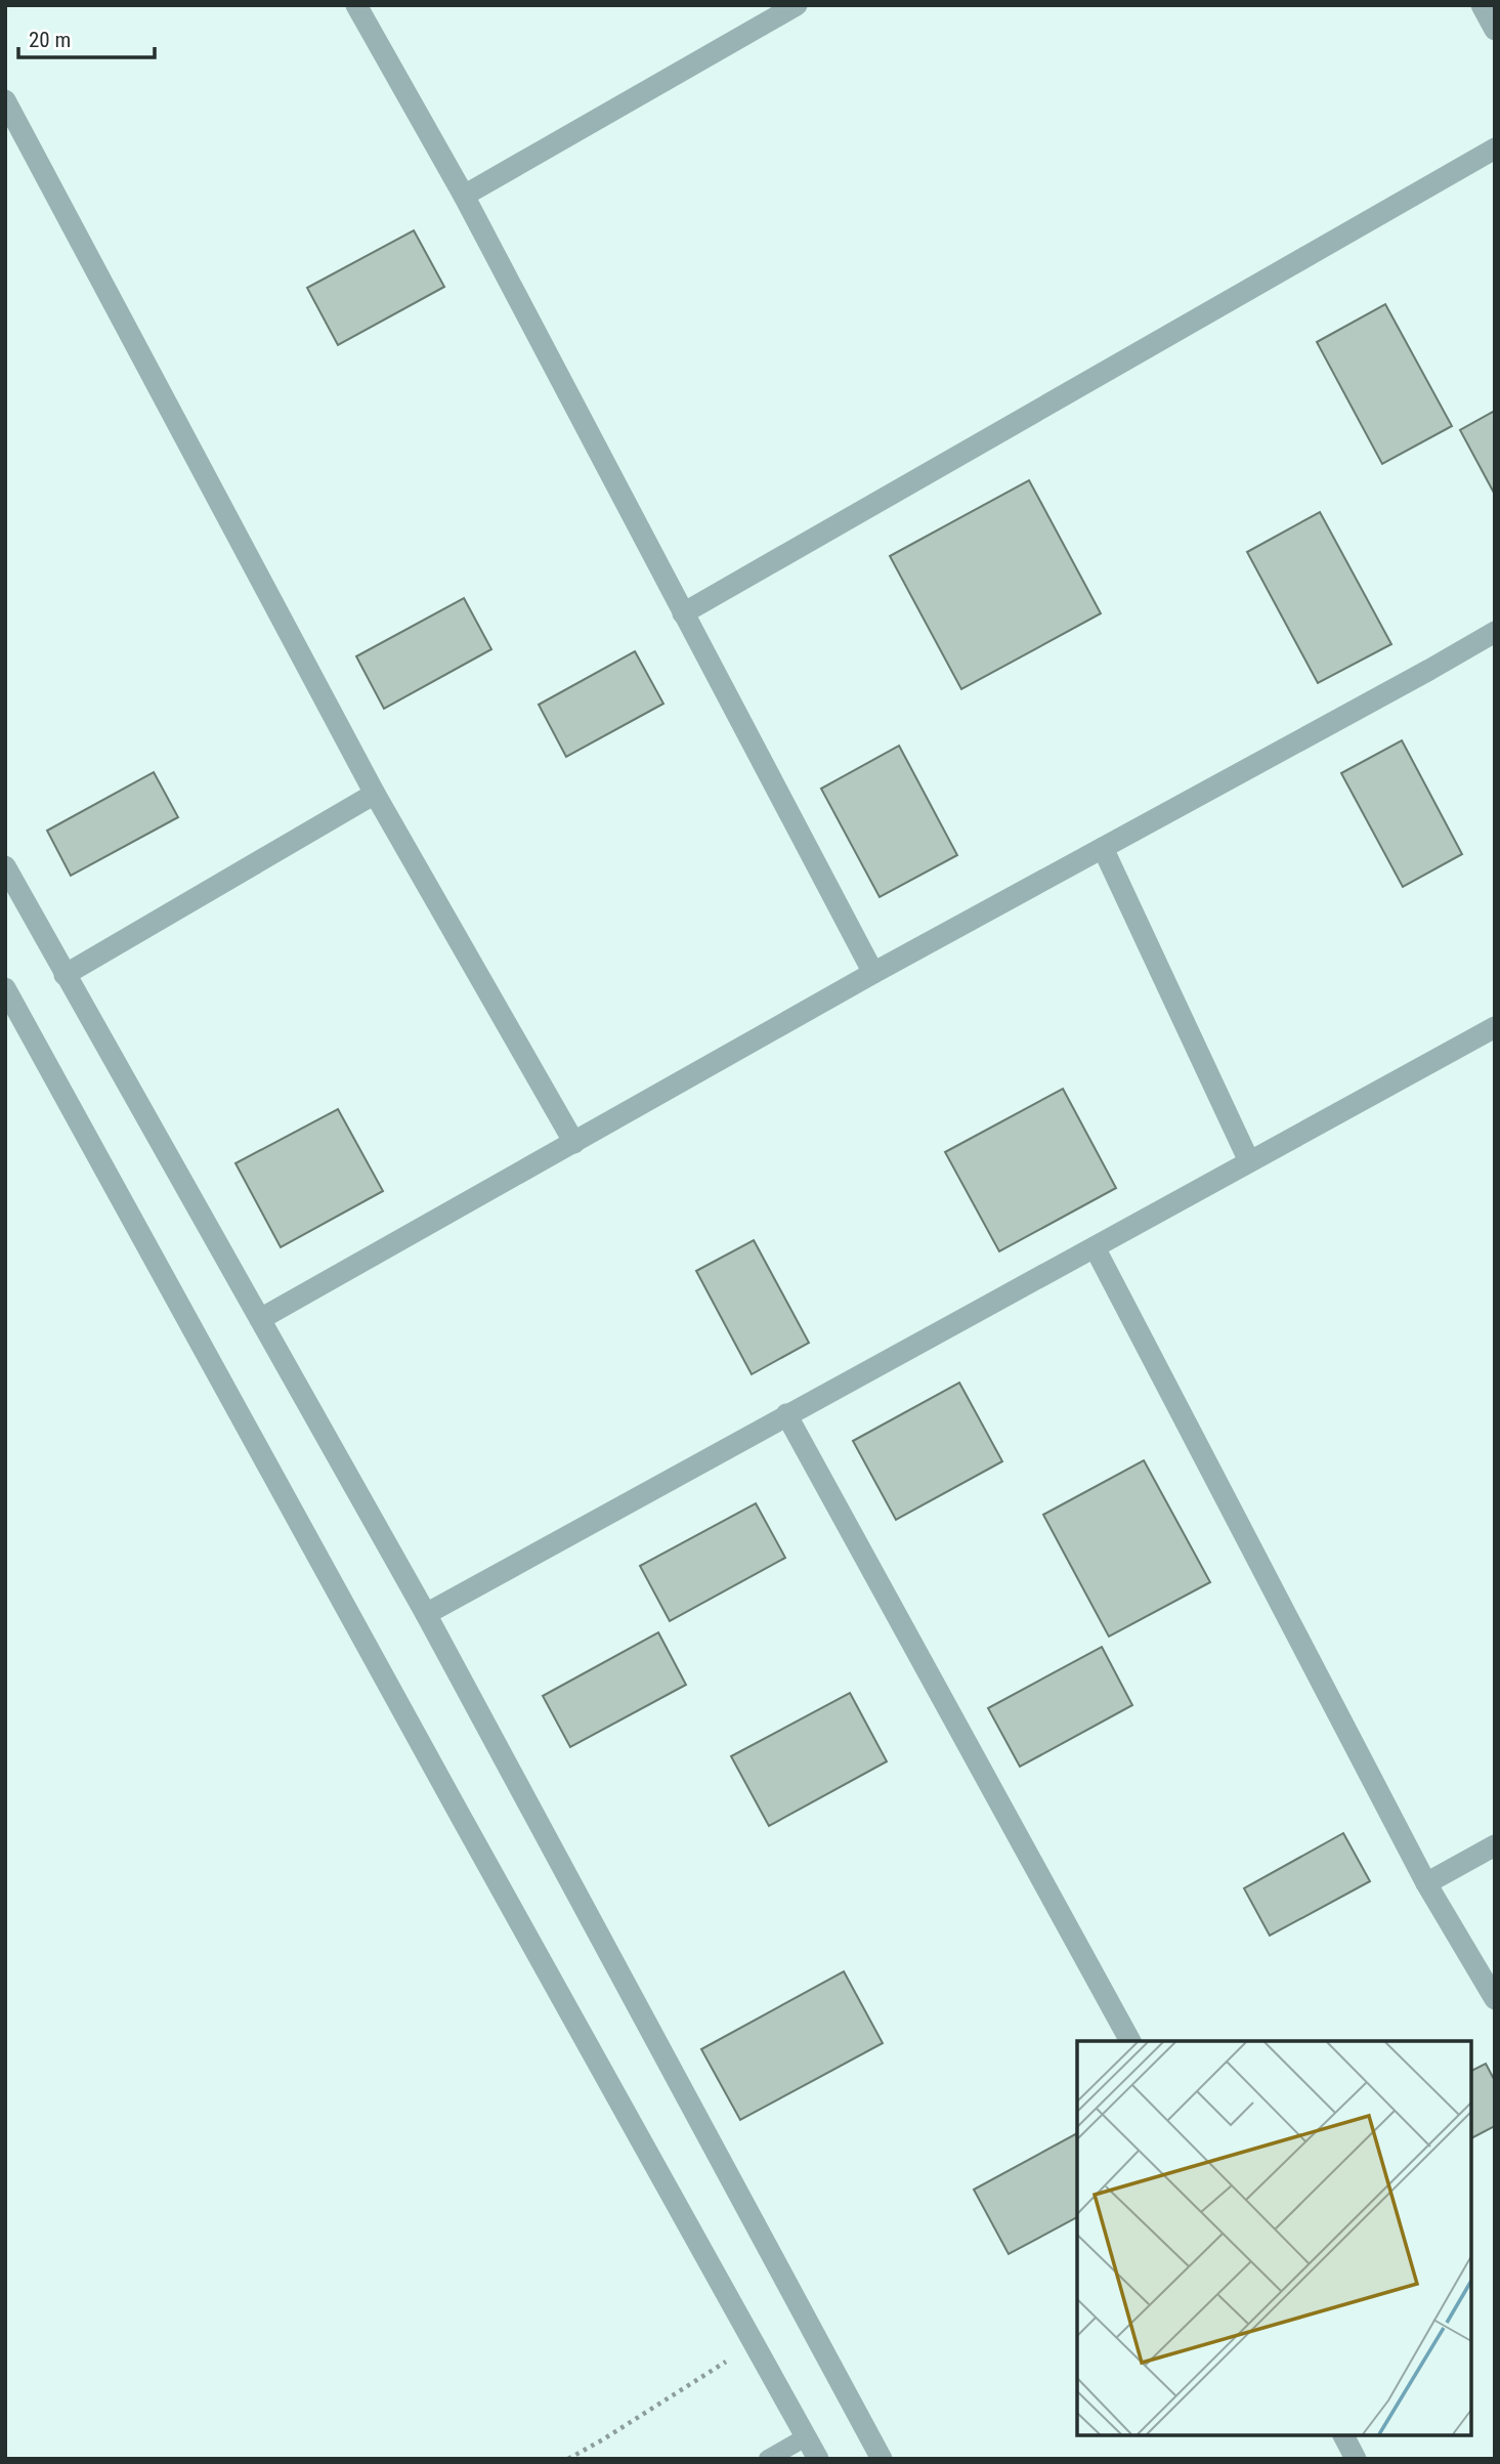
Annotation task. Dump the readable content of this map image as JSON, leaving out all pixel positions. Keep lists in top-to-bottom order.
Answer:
{
  "scale_bar": "20 m"
}
